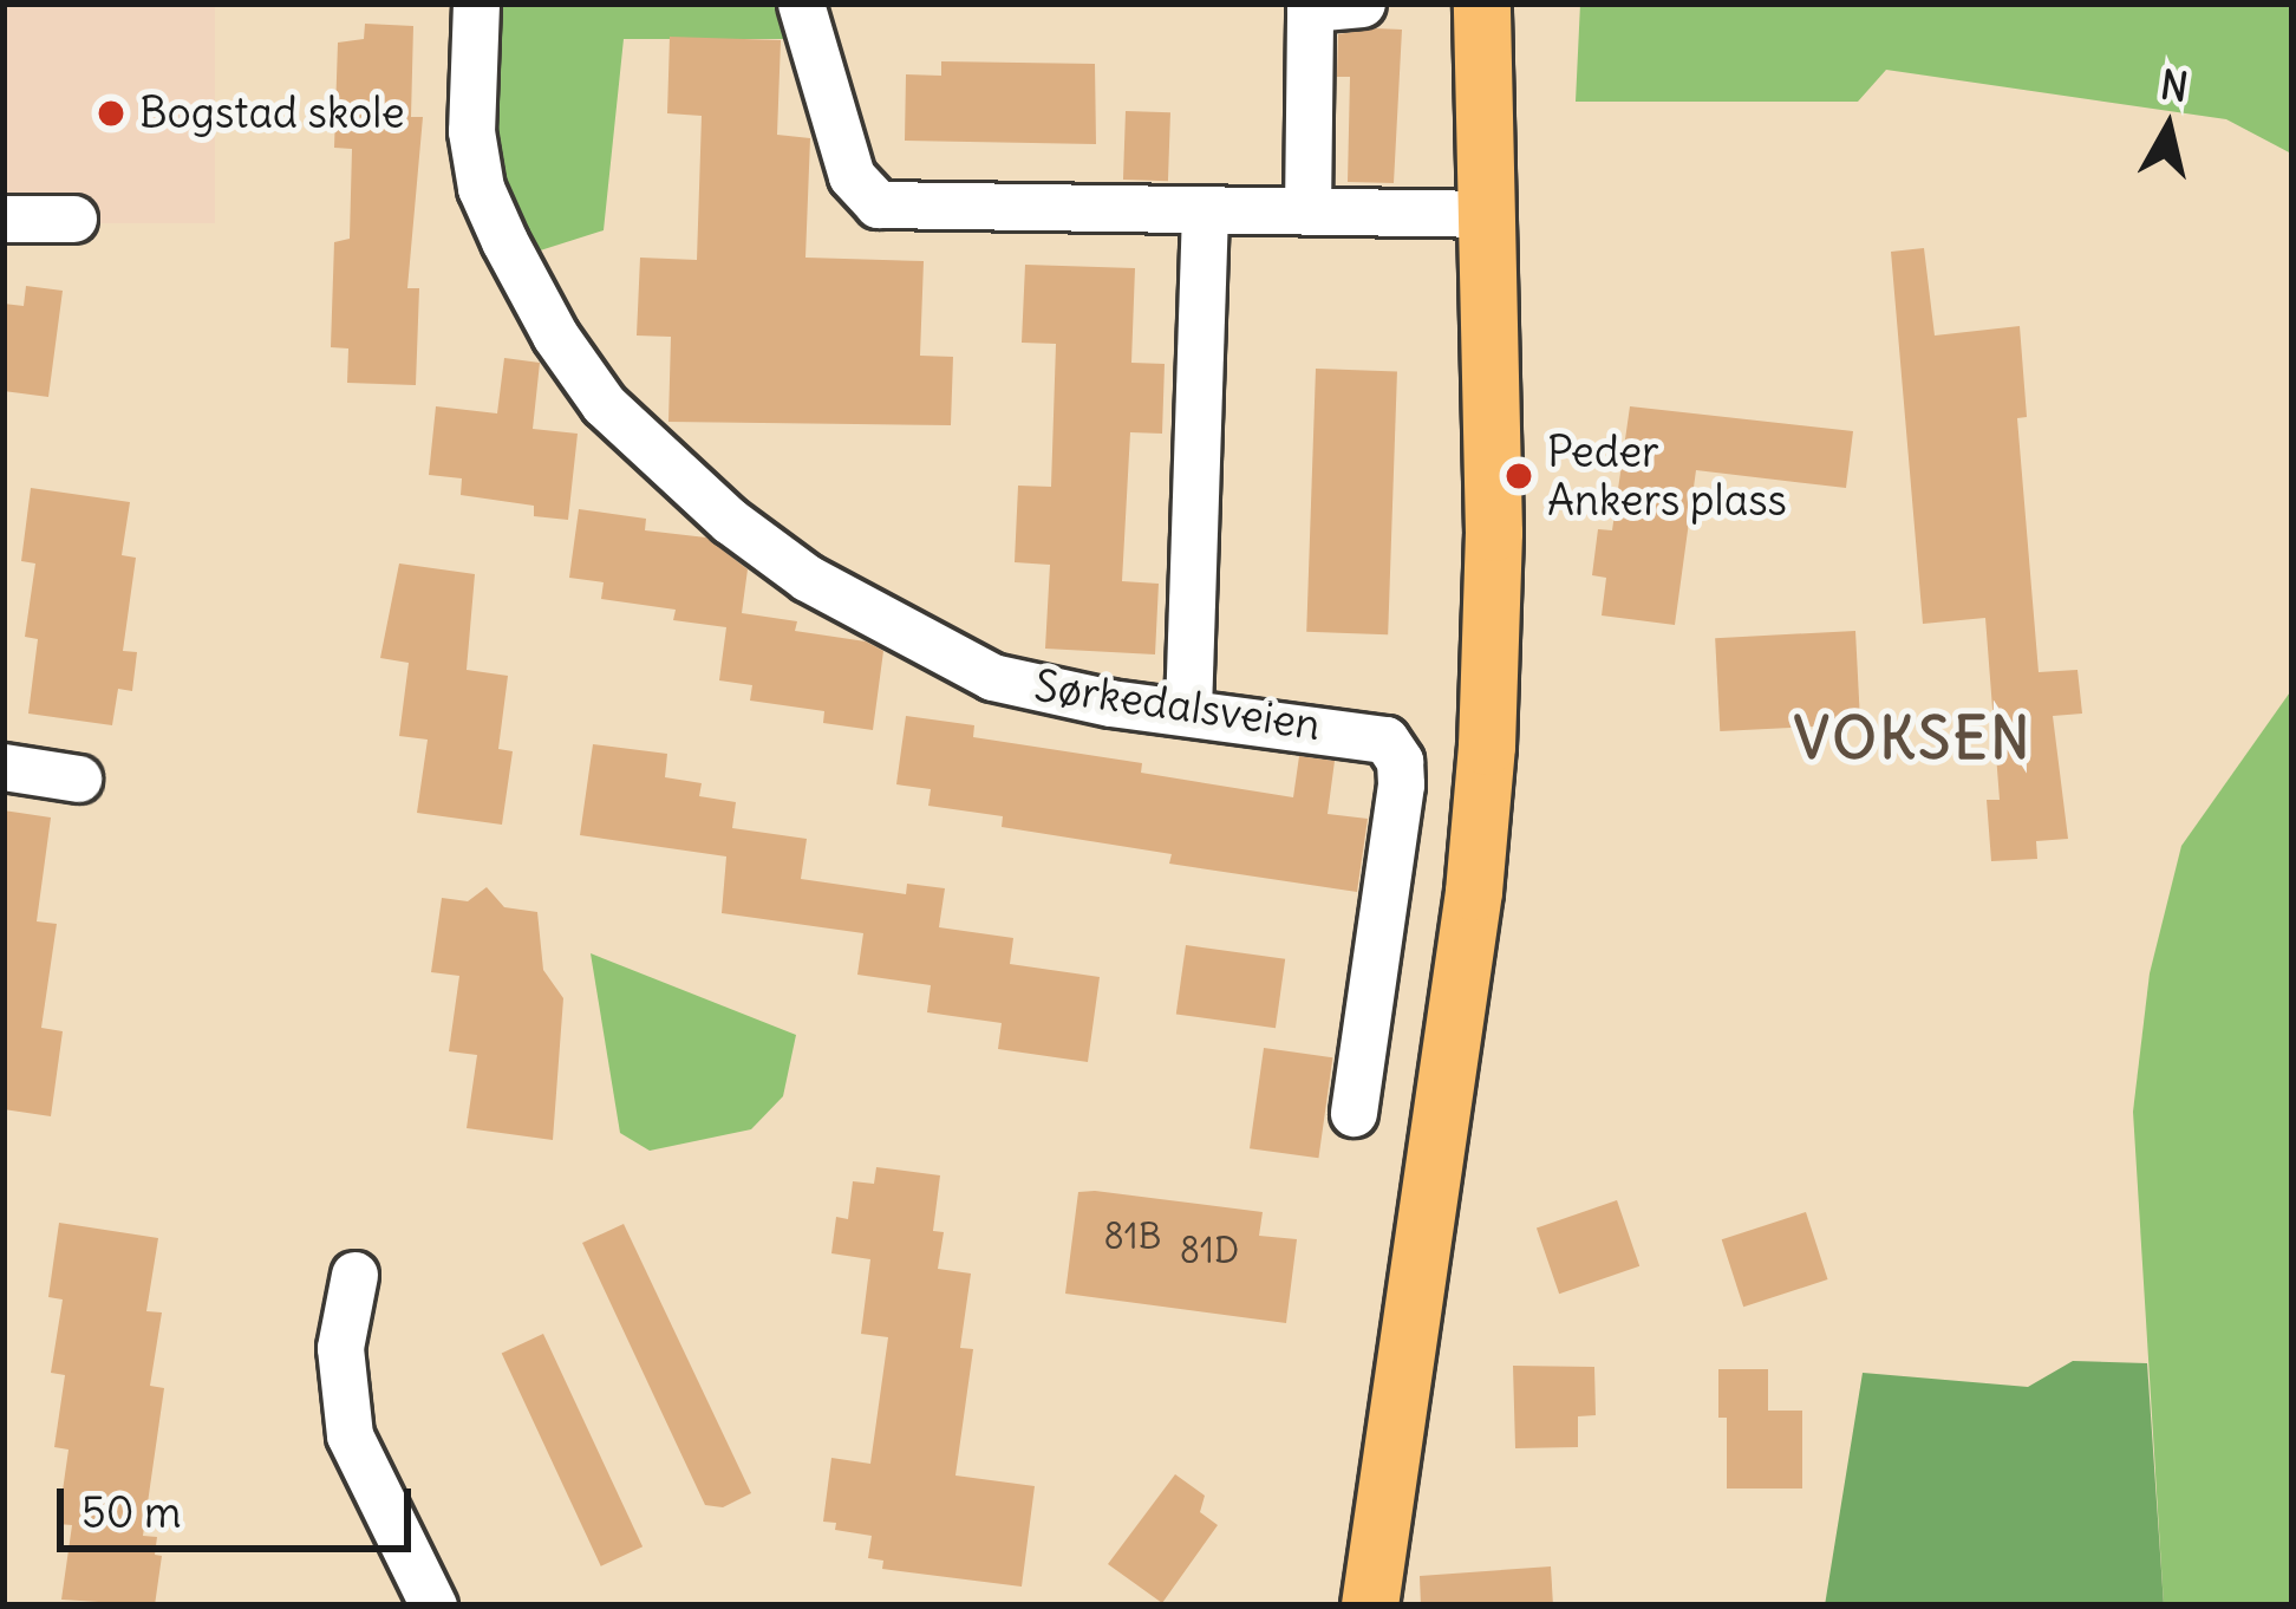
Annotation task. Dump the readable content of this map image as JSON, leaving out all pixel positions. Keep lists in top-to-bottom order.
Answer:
{
  "streets": {
    "street": ["Sørkedalsveien"]
  },
  "districts": ["VOKSEN"],
  "places": ["Bogstad skole", "Peder Ankers plass"],
  "house_numbers": ["81B", "81D"],
  "scale_bar": "50 m",
  "north": "top"
}
